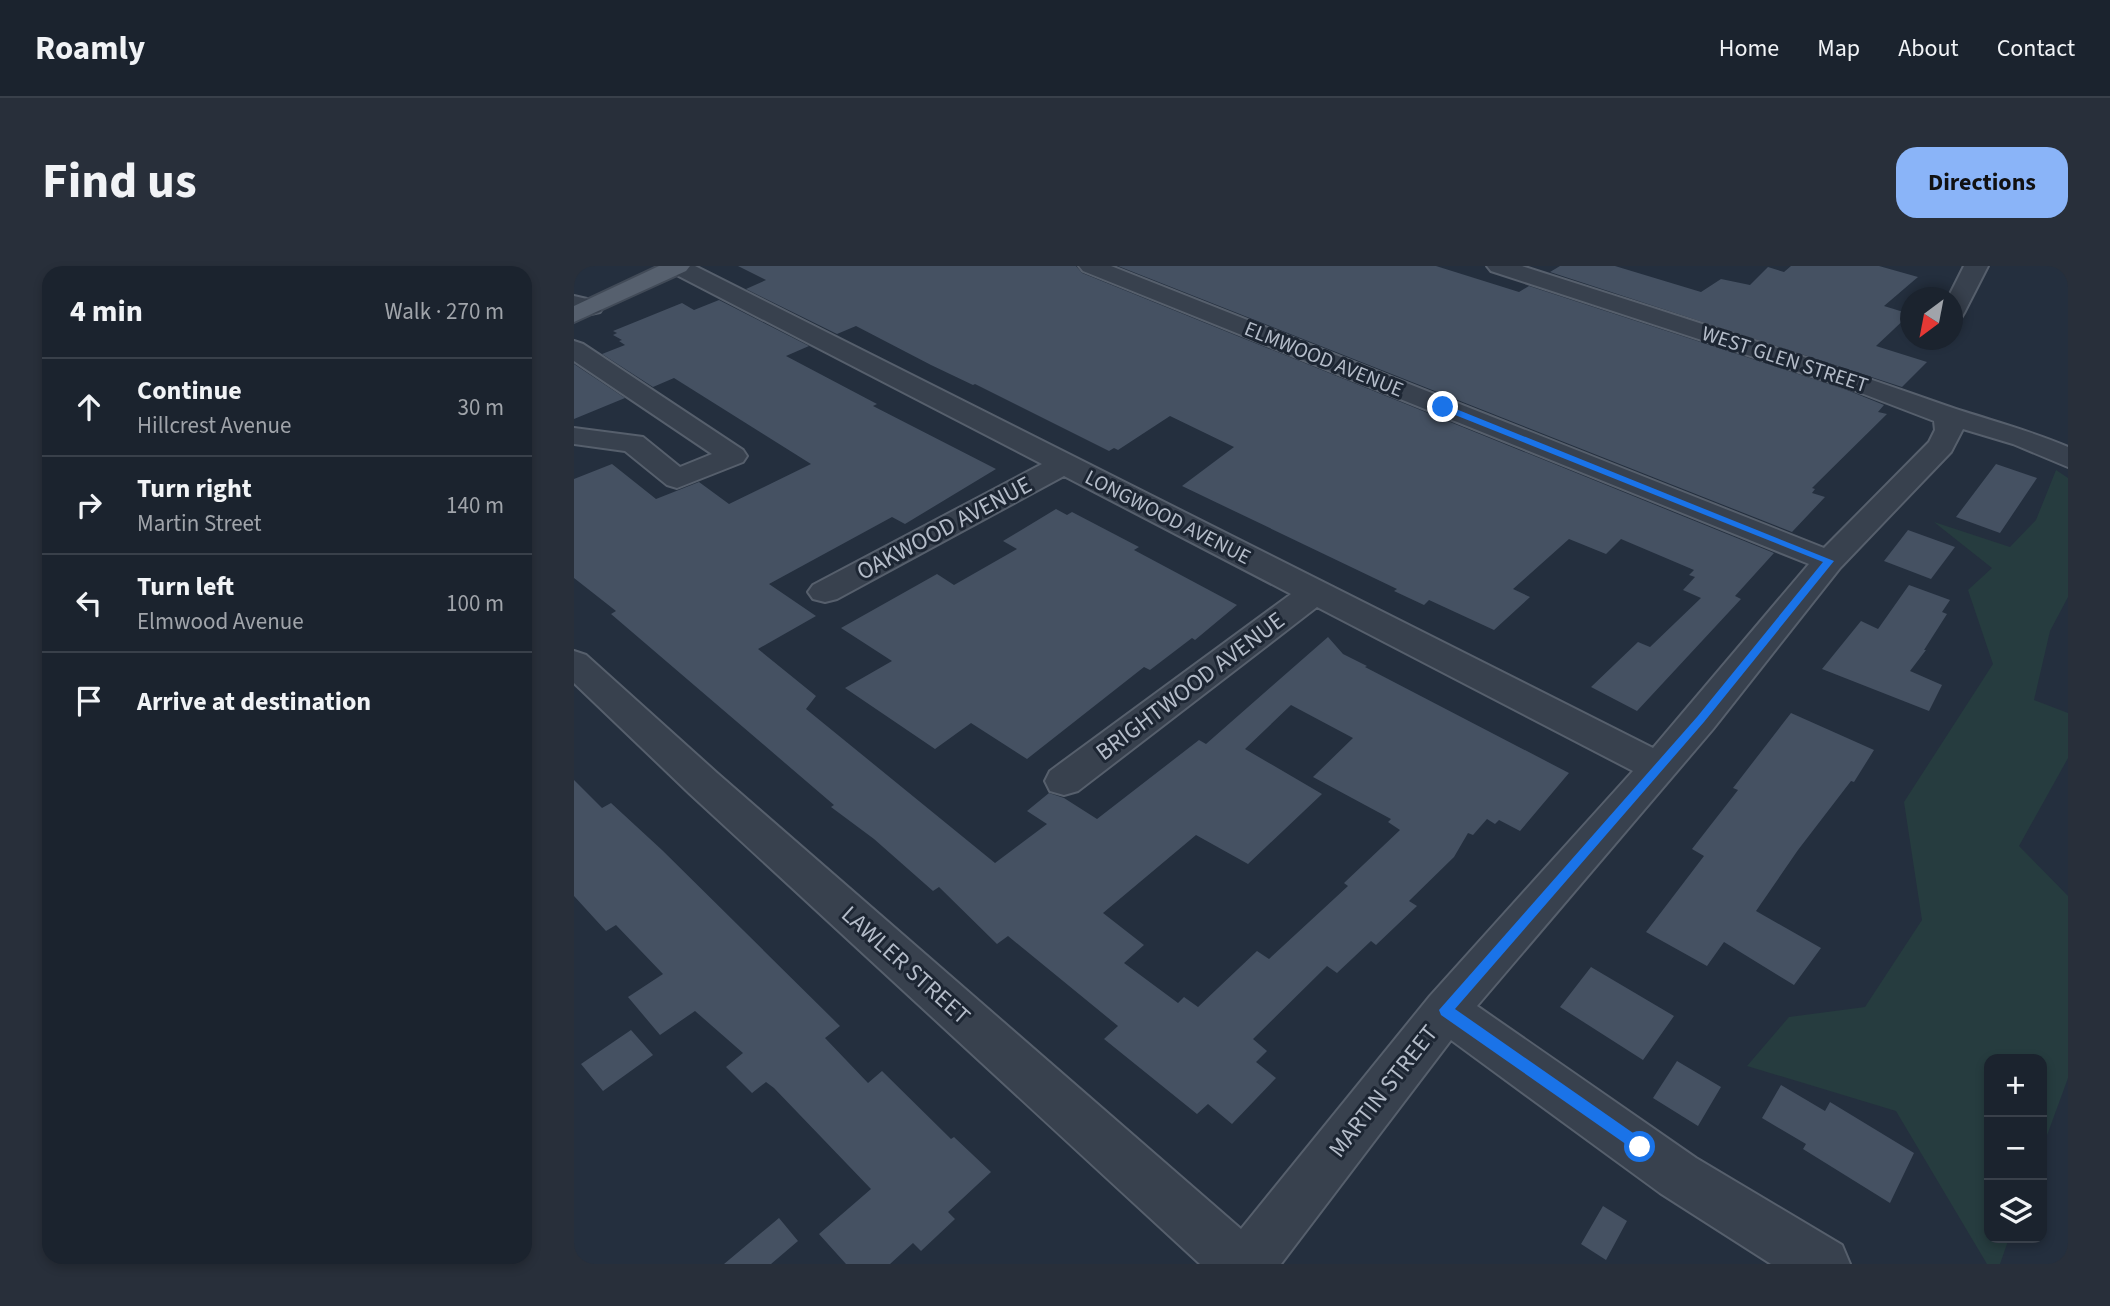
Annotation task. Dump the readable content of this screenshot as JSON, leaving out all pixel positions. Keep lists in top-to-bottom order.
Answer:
{
  "streets": {
    "street": [
      "ELMWOOD AVENUE",
      "WEST GLEN STREET",
      "LONGWOOD AVENUE",
      "OAKWOOD AVENUE",
      "BRIGHTWOOD AVENUE",
      "LAWLER STREET",
      "MARTIN STREET"
    ]
  },
  "crossings": [
    ["ELMWOOD AVENUE", "MARTIN STREET"],
    ["WEST GLEN STREET", "MARTIN STREET"],
    ["LONGWOOD AVENUE", "OAKWOOD AVENUE"],
    ["LONGWOOD AVENUE", "BRIGHTWOOD AVENUE"],
    ["LONGWOOD AVENUE", "MARTIN STREET"]
  ],
  "north": "bottom left",
  "page": {
    "header": "Roamly",
    "nav": [
      "Home",
      "Map",
      "About",
      "Contact"
    ],
    "title": "Find us",
    "buttons": "Directions",
    "heading": ["4 min", "Walk · 270 m"],
    "list": [
      ["Continue", "Hillcrest Avenue", "30 m"],
      ["Turn right", "Martin Street", "140 m"],
      ["Turn left", "Elmwood Avenue", "100 m"],
      "Arrive at destination"
    ],
    "map_buttons": ["+", "−"]
  }
}
